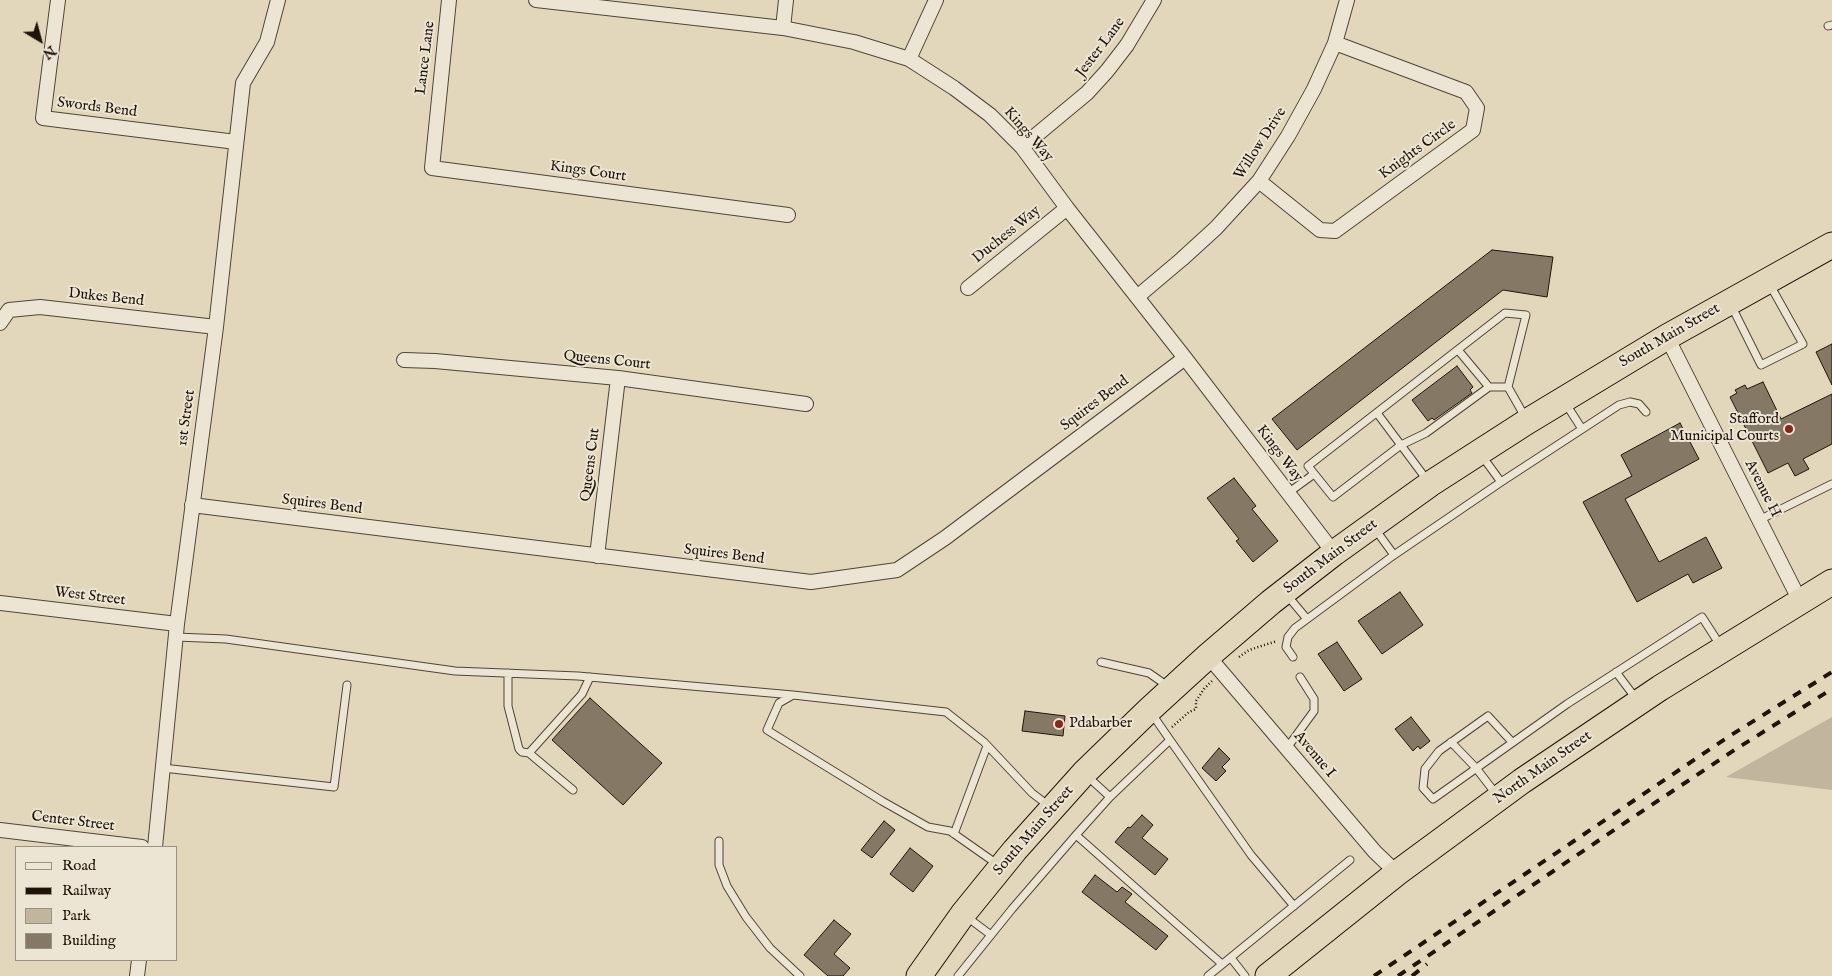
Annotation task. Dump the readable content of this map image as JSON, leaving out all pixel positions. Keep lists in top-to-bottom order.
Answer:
{
  "streets": {
    "highway": ["South Main Street", "North Main Street"],
    "street": [
      "Jester Lane",
      "Lance Lane",
      "Swords Bend",
      "Kings Way",
      "Willow Drive",
      "Knights Circle",
      "Kings Court",
      "Duchess Way",
      "Dukes Bend",
      "Queens Court",
      "Squires Bend",
      "1st Street",
      "Queens Cut",
      "Avenue H",
      "West Street",
      "Avenue I",
      "Center Street"
    ]
  },
  "crossings": [
    ["Jester Lane", "Kings Way"],
    ["Lance Lane", "Kings Court"],
    ["Swords Bend", "1st Street"],
    ["Kings Way", "Willow Drive"],
    ["Kings Way", "Duchess Way"],
    ["Kings Way", "South Main Street"],
    ["Kings Way", "Squires Bend"],
    ["Willow Drive", "Knights Circle"],
    ["Dukes Bend", "1st Street"],
    ["South Main Street", "Avenue H"],
    ["South Main Street", "Avenue I"],
    ["Queens Court", "Queens Cut"],
    ["Squires Bend", "1st Street"],
    ["Squires Bend", "Queens Cut"],
    ["1st Street", "West Street"],
    ["Avenue H", "North Main Street"],
    ["Avenue I", "North Main Street"]
  ],
  "places": ["Stafford Municipal Courts", "Pdabarber"],
  "legend": [
    "Road",
    "Railway",
    "Park",
    "Building"
  ],
  "north": "bottom right"
}
